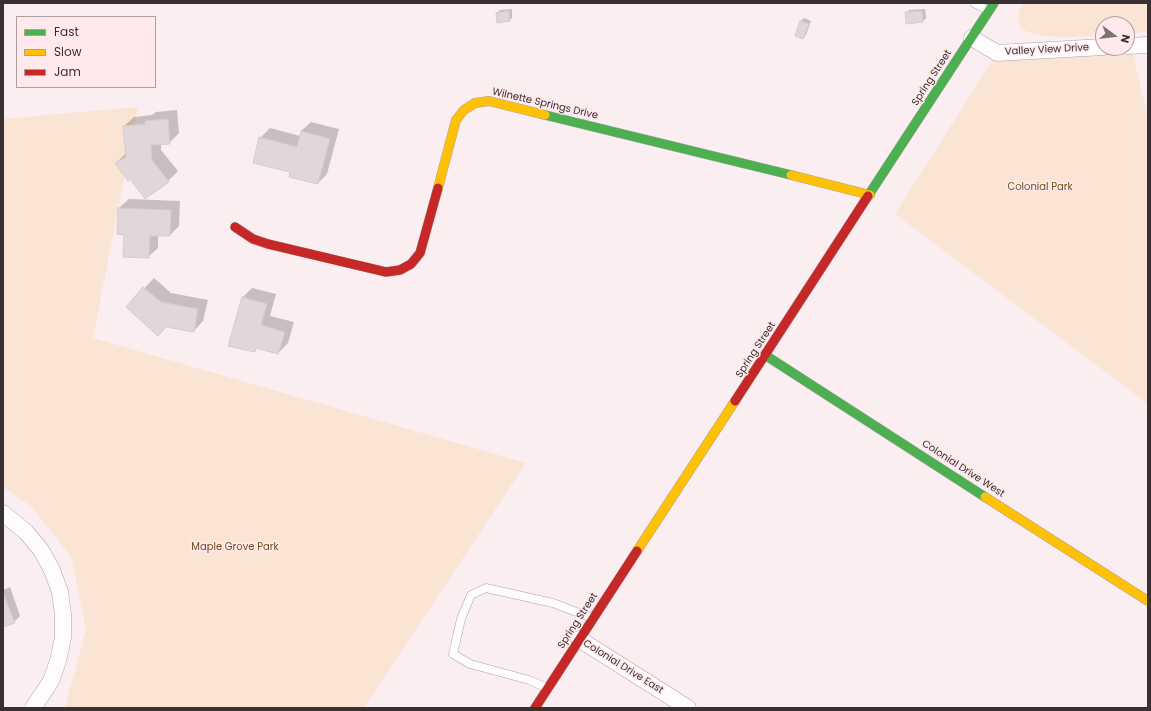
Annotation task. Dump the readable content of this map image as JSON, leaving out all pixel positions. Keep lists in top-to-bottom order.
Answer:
{
  "streets": {
    "street": [
      "Valley View Drive",
      "Spring Street",
      "Wilnette Springs Drive",
      "Colonial Drive West",
      "Colonial Drive East"
    ]
  },
  "crossings": [
    ["Valley View Drive", "Spring Street"],
    ["Spring Street", "Wilnette Springs Drive"],
    ["Spring Street", "Colonial Drive West"],
    ["Spring Street", "Colonial Drive East"]
  ],
  "parks": ["Colonial Park", "Maple Grove Park"],
  "legend": ["Fast", "Slow", "Jam"],
  "north": "right"
}
